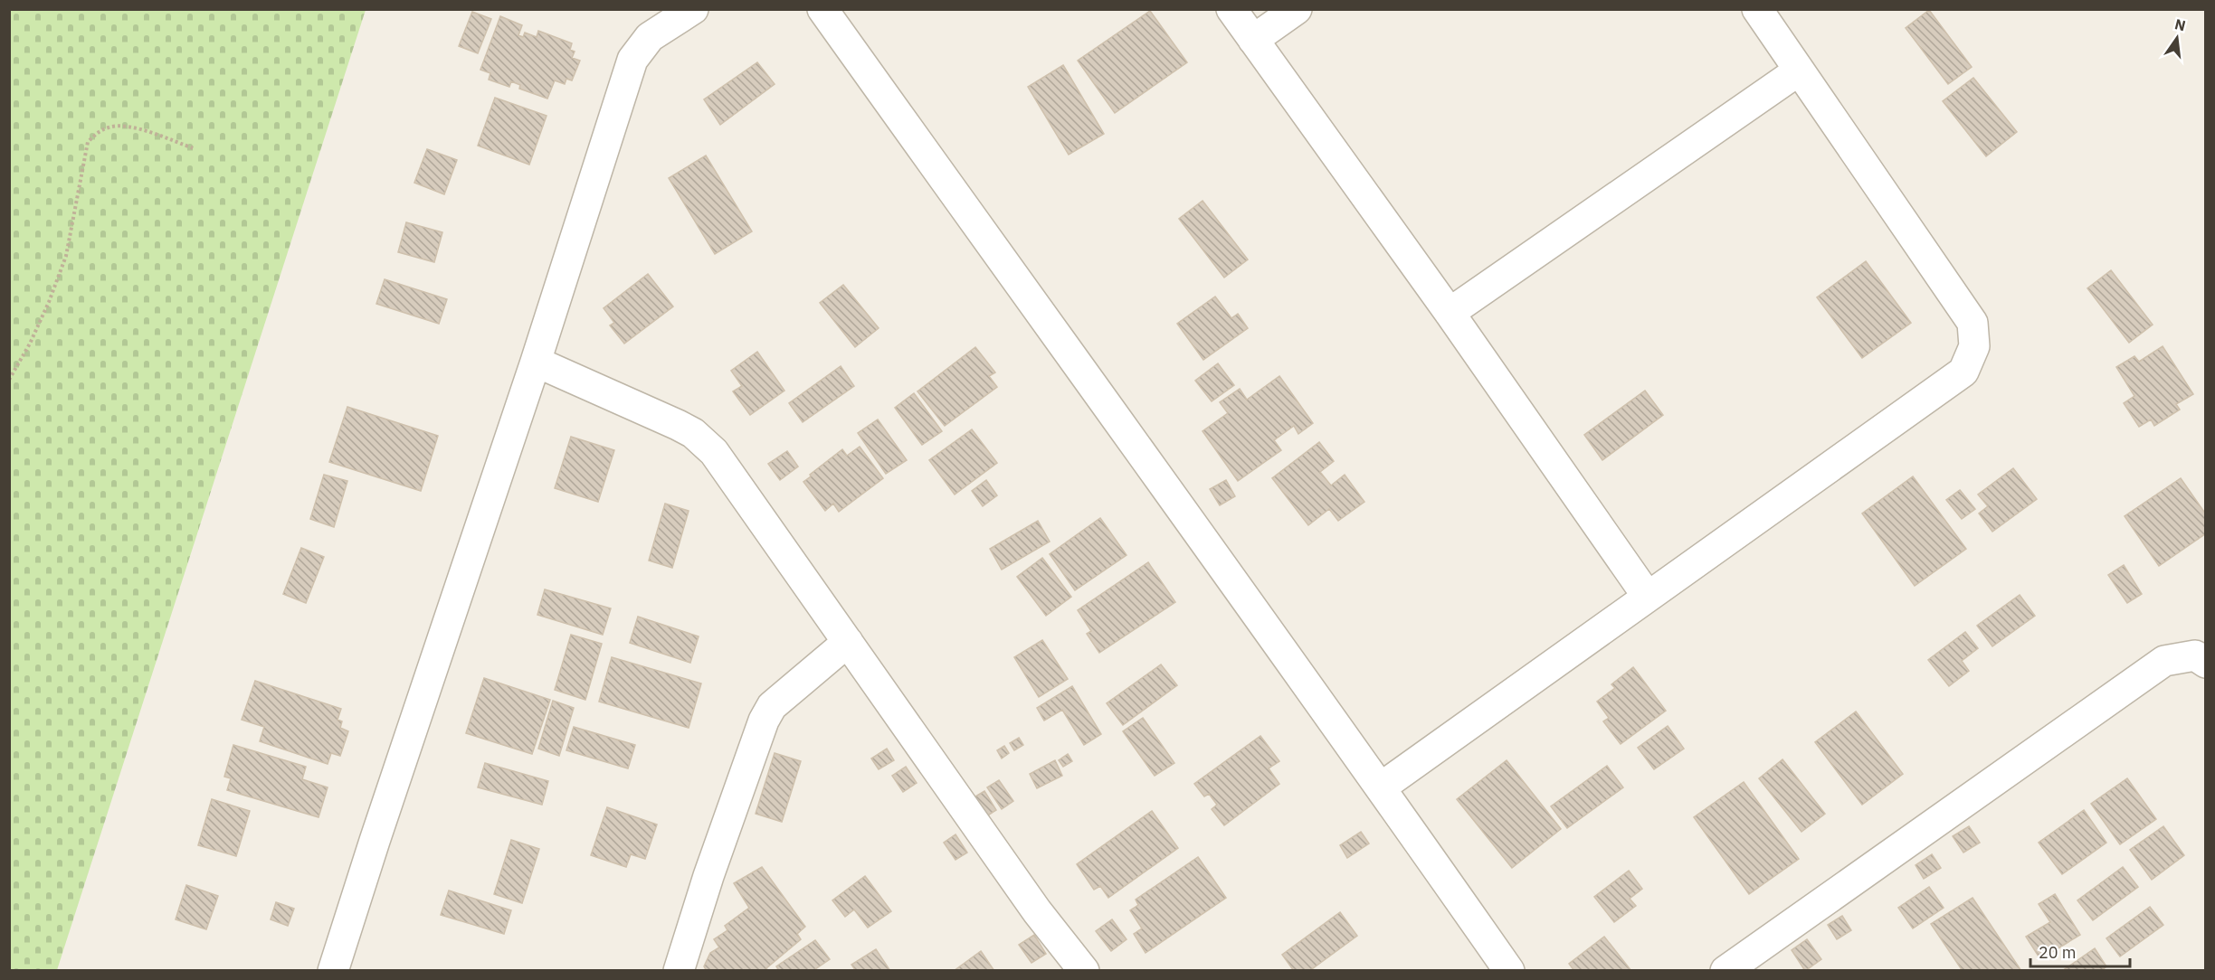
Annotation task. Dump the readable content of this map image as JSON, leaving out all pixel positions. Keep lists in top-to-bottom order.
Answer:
{
  "scale_bar": "20 m",
  "north": "top"
}
